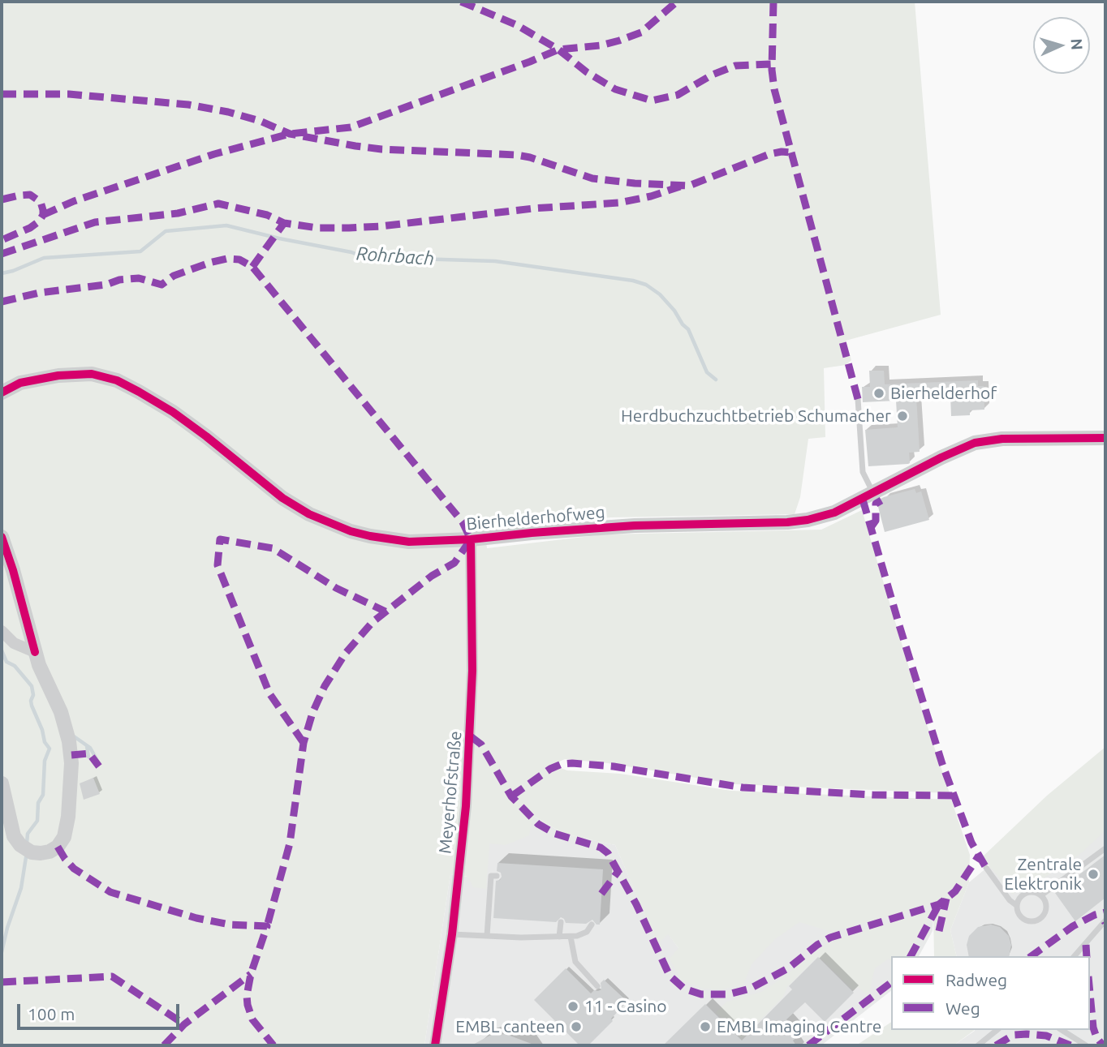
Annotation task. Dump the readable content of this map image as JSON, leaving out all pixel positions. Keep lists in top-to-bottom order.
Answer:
{
  "streets": {
    "street": ["Bierhelderhofweg", "Meyerhofstraße"]
  },
  "crossings": [
    ["Bierhelderhofweg", "Meyerhofstraße"]
  ],
  "water": ["Rohrbach"],
  "places": [
    "Bierhelderhof",
    "Herdbuchzuchtbetrieb Schumacher",
    "Zentrale Elektronik",
    "11 - Casino",
    "EMBL canteen",
    "EMBL Imaging Centre"
  ],
  "legend": ["Radweg", "Weg"],
  "scale_bar": "100 m",
  "north": "right"
}
